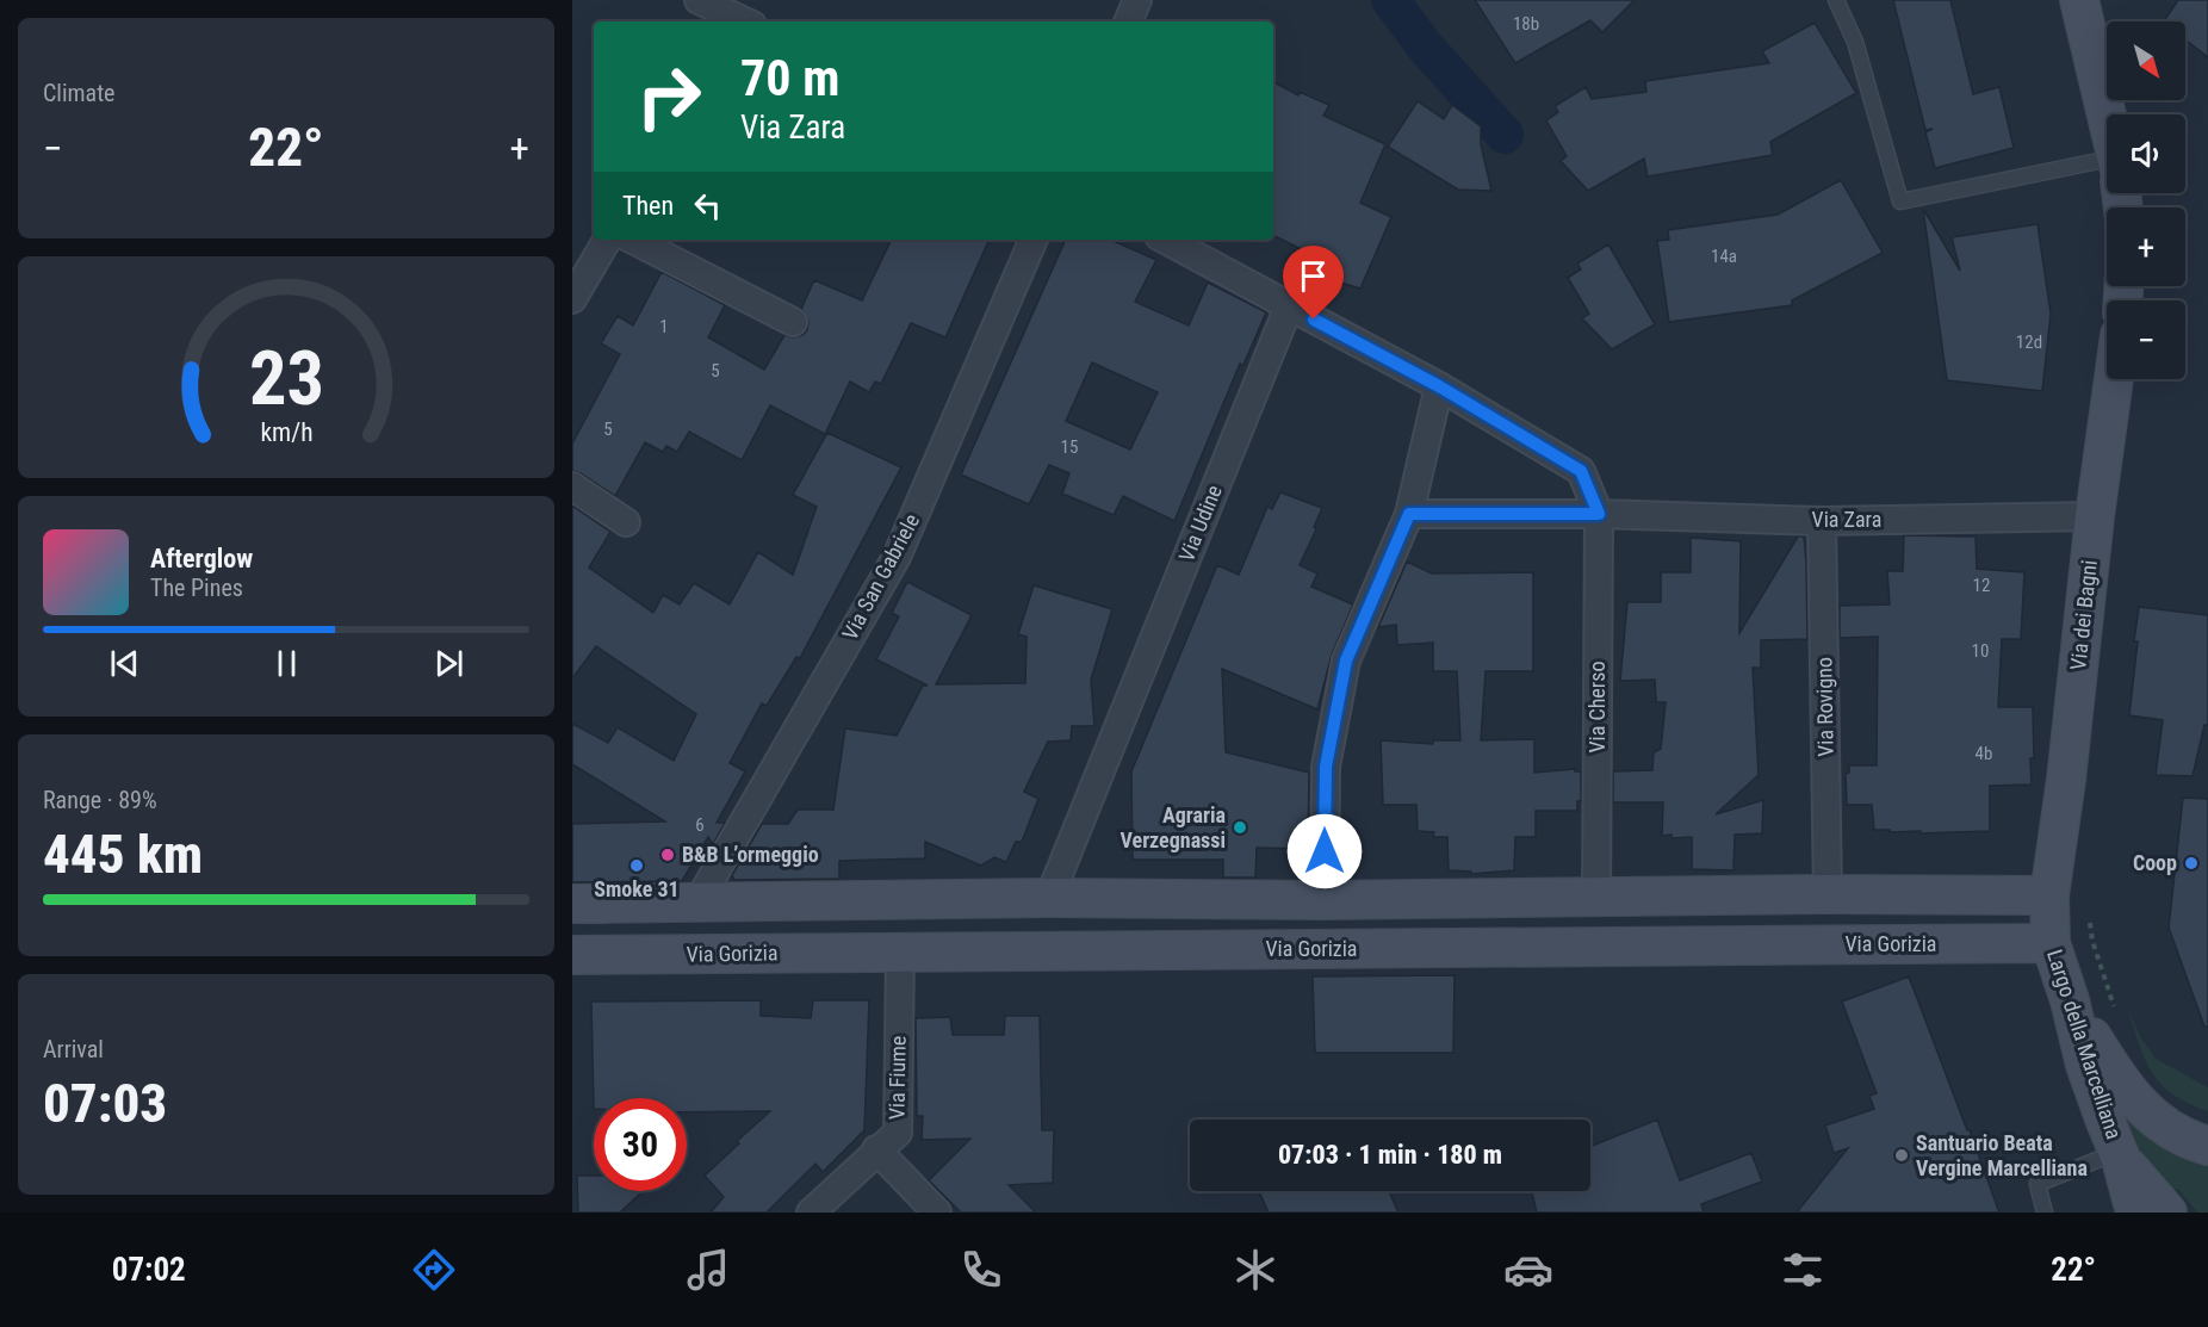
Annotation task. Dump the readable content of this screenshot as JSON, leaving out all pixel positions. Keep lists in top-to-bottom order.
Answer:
{
  "streets": {
    "street": [
      "Via Zara",
      "Via Udine",
      "Via San Gabriele",
      "Via dei Bagni",
      "Via Cherso",
      "Via Rovigno",
      "Via Gorizia",
      "Largo della Marcelliana",
      "Via Fiume"
    ]
  },
  "crossings": [
    ["Via Zara", "Via dei Bagni"],
    ["Via Zara", "Via Cherso"],
    ["Via Zara", "Via Rovigno"],
    ["Via dei Bagni", "Largo della Marcelliana"],
    ["Via Gorizia", "Largo della Marcelliana"],
    ["Via Gorizia", "Via Fiume"]
  ],
  "places": [
    "Agraria Verzegnassi",
    "B&B L’ormeggio",
    "Coop",
    "Smoke 31",
    "Santuario Beata Vergine Marcelliana"
  ],
  "house_numbers": [
    "18b",
    "14a",
    "1",
    "12d",
    "5",
    "5",
    "15",
    "12",
    "10",
    "4b",
    "6"
  ],
  "north": "bottom right",
  "page": {
    "tile": [
      "Climate",
      ["Range · 89%", "445 km"],
      ["Arrival", "07:03"]
    ],
    "map_buttons": ["+", "−"],
    "turn": ["70 m", "Via Zara"],
    "heat": ["−", "22°", "+"],
    "then": "Then",
    "song": ["Afterglow", "The Pines"],
    "limit": "30",
    "trip": "07:03 · 1 min · 180 m",
    "tabs": ["07:02", "22°"],
    "gauge": ["23", "km/h"]
  }
}
